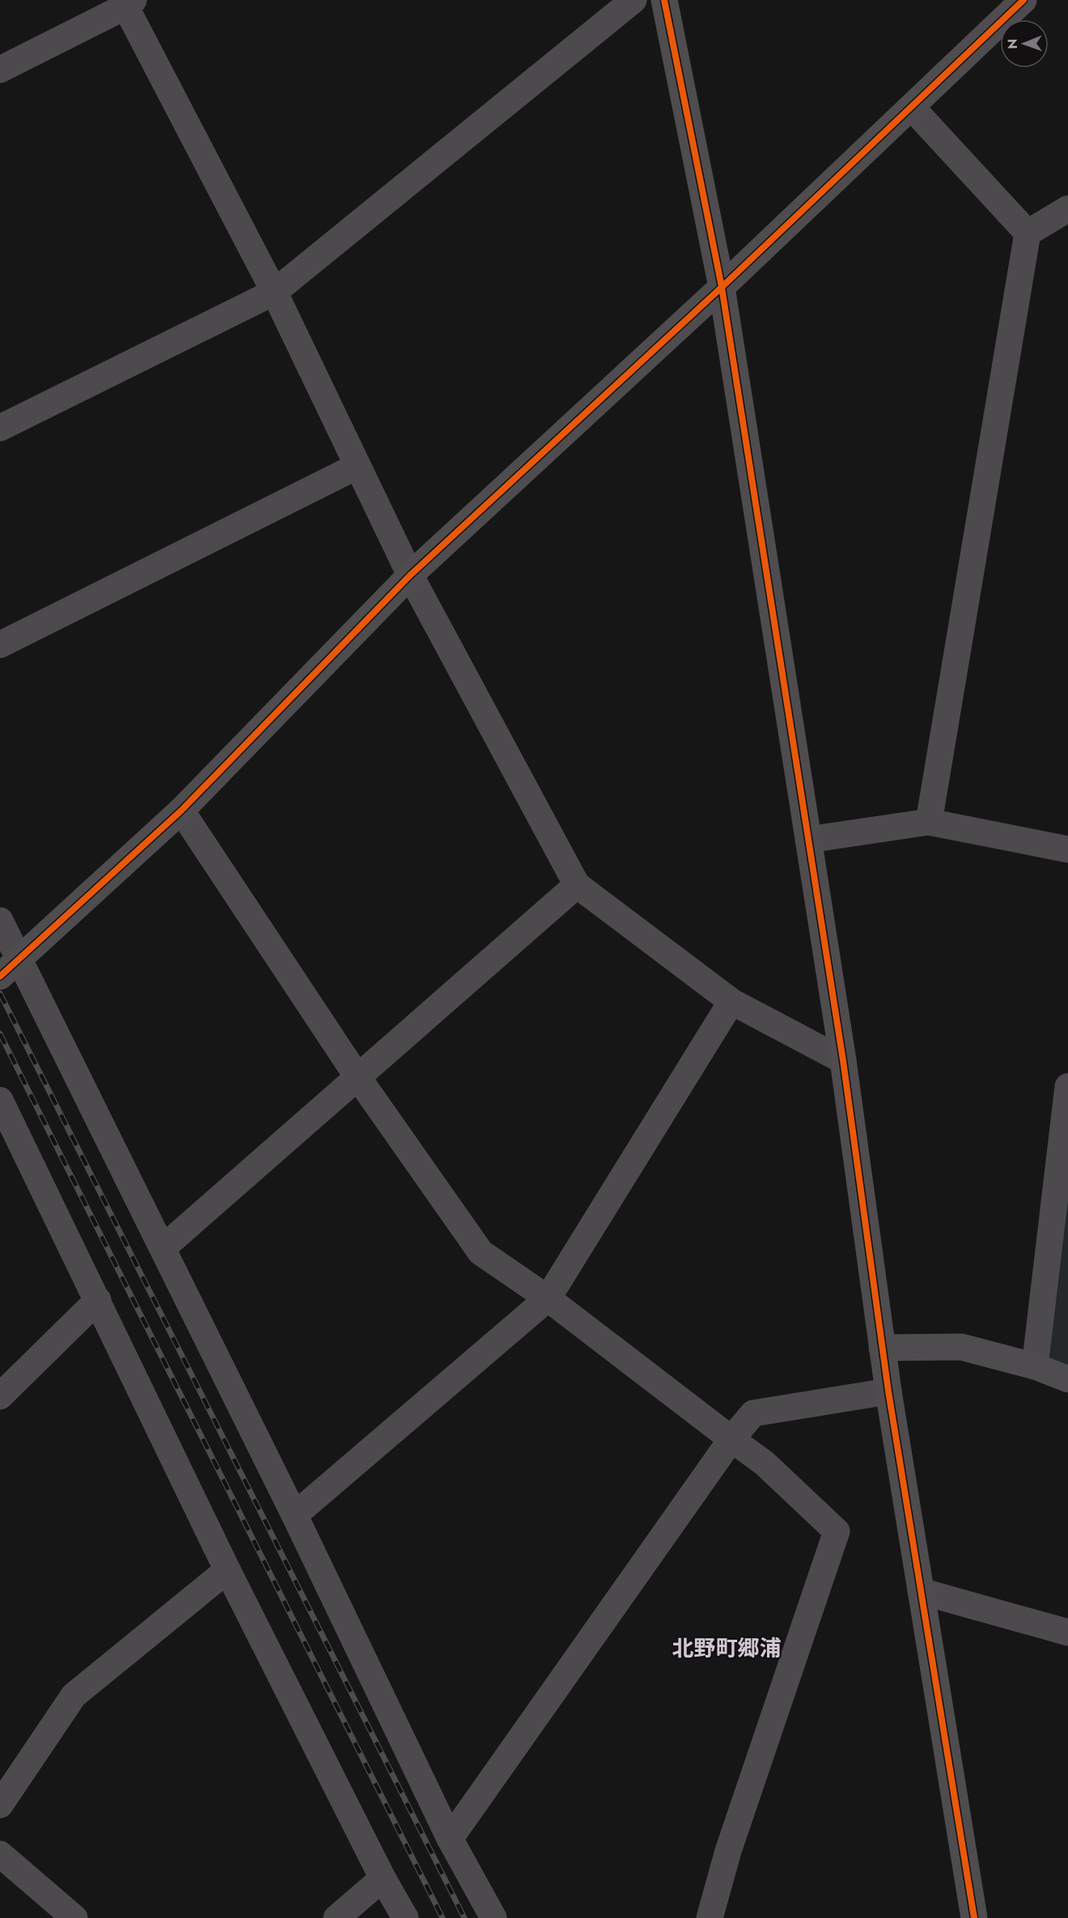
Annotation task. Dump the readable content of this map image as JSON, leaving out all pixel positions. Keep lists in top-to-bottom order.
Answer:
{
  "districts": ["北野町郷浦"],
  "north": "left"
}
